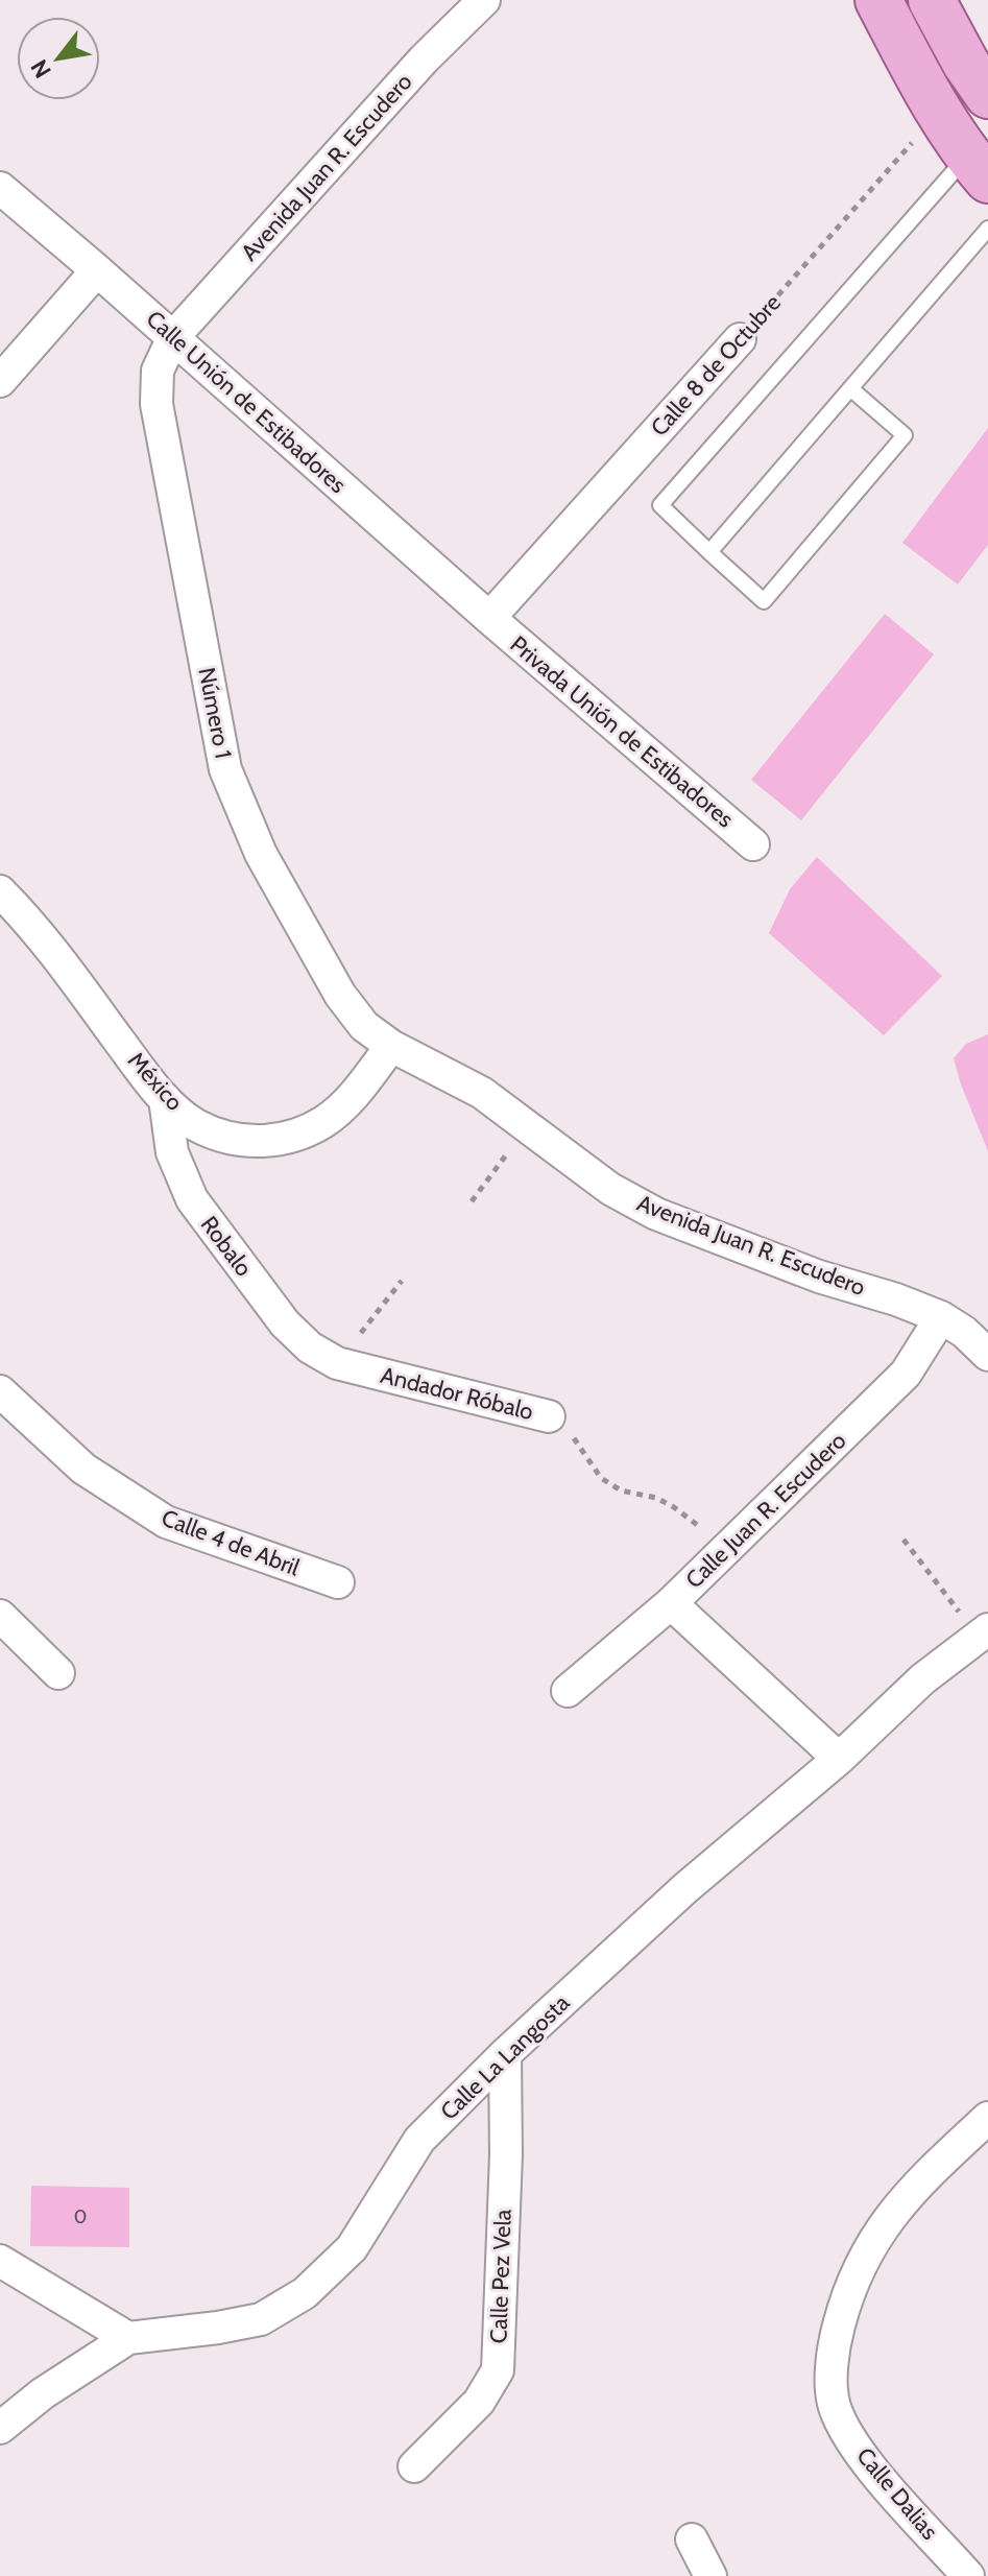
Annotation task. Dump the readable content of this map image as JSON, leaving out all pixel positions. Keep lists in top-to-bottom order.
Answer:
{
  "streets": {
    "street": [
      "Avenida Juan R. Escudero",
      "Calle 8 de Octubre",
      "Calle Unión de Estibadores",
      "Número 1",
      "Privada Unión de Estibadores",
      "México",
      "Robalo",
      "Andador Róbalo",
      "Calle Juan R. Escudero",
      "Calle 4 de Abril",
      "Calle La Langosta",
      "Calle Pez Vela",
      "Calle Dalias"
    ]
  },
  "crossings": [
    ["Avenida Juan R. Escudero", "Calle Unión de Estibadores"],
    ["Avenida Juan R. Escudero", "Número 1"],
    ["Avenida Juan R. Escudero", "México"],
    ["Avenida Juan R. Escudero", "Calle Juan R. Escudero"],
    ["Calle 8 de Octubre", "Calle Unión de Estibadores"],
    ["Calle 8 de Octubre", "Privada Unión de Estibadores"],
    ["Calle Unión de Estibadores", "Número 1"],
    ["Calle Unión de Estibadores", "Privada Unión de Estibadores"],
    ["Número 1", "México"],
    ["México", "Robalo"],
    ["Robalo", "Andador Róbalo"],
    ["Andador Róbalo", "Calle Juan R. Escudero"],
    ["Calle Juan R. Escudero", "Calle La Langosta"],
    ["Calle La Langosta", "Calle Pez Vela"]
  ],
  "house_numbers": ["0"],
  "north": "bottom left"
}
